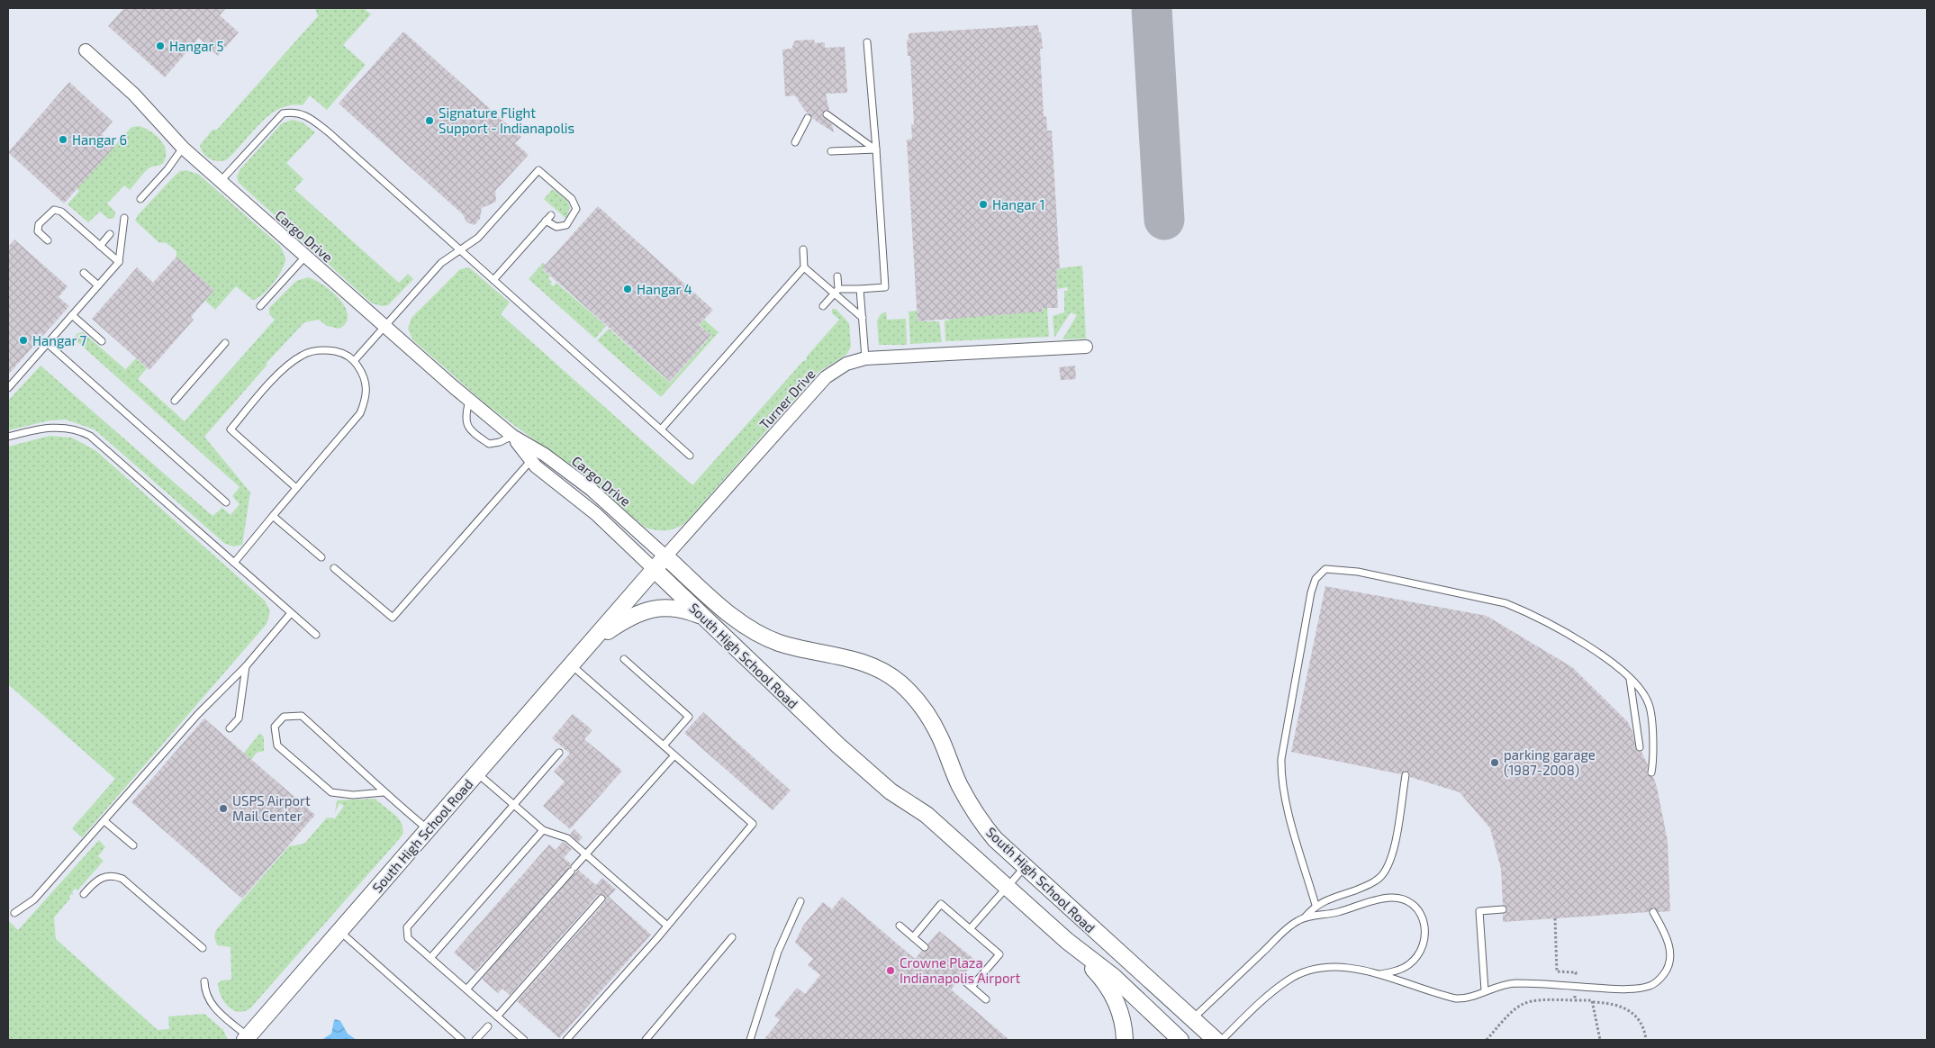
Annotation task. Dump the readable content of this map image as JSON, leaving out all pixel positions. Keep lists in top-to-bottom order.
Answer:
{
  "streets": {
    "street": ["Cargo Drive", "Turner Drive", "South High School Road"]
  },
  "crossings": [
    ["Cargo Drive", "Turner Drive"],
    ["Cargo Drive", "South High School Road"],
    ["Turner Drive", "South High School Road"]
  ],
  "places": [
    "Hangar 5",
    "Signature Flight Support - Indianapolis",
    "Hangar 6",
    "Hangar 1",
    "Hangar 4",
    "Hangar 7",
    "parking garage (1987-2008)",
    "USPS Airport Mail Center",
    "Crowne Plaza Indianapolis Airport"
  ]
}
